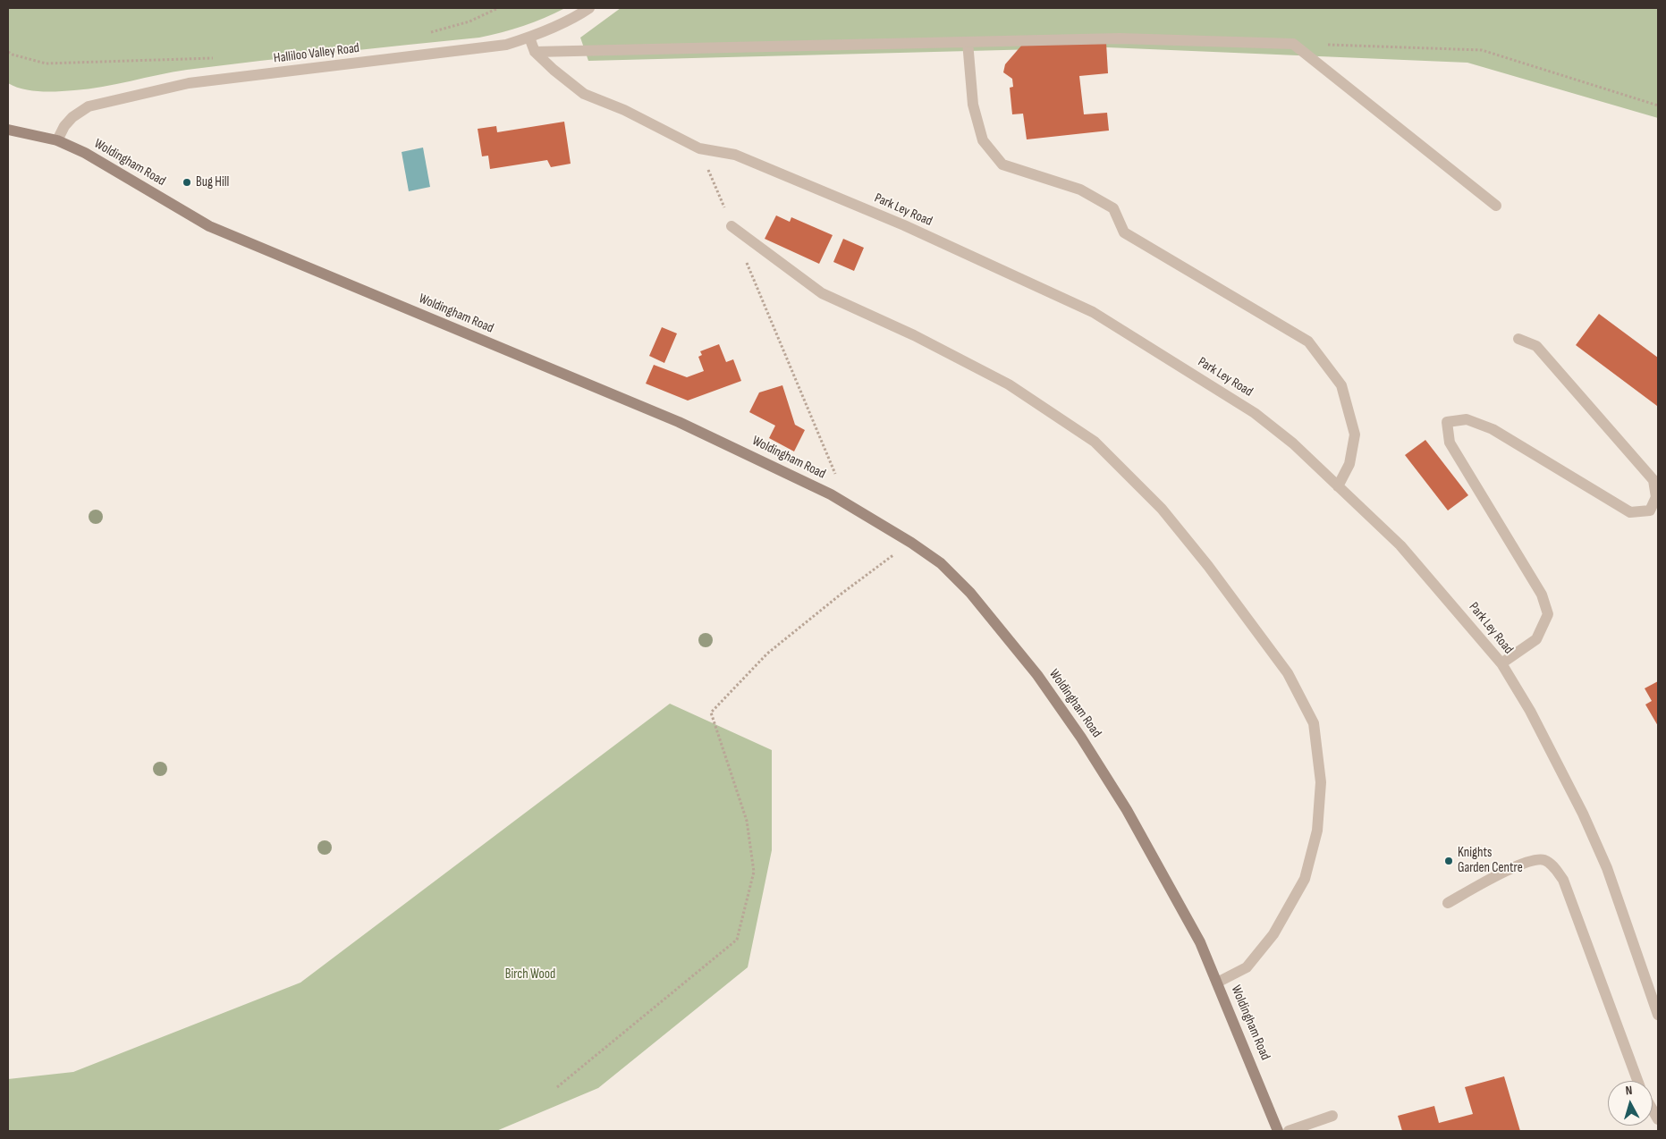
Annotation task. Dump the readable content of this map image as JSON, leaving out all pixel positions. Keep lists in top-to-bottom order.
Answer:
{
  "streets": {
    "street": ["Halliloo Valley Road", "Woldingham Road", "Park Ley Road"]
  },
  "crossings": [
    ["Halliloo Valley Road", "Woldingham Road"],
    ["Halliloo Valley Road", "Park Ley Road"]
  ],
  "parks": ["Birch Wood"],
  "places": ["Bug Hill", "Knights Garden Centre"],
  "north": "top"
}
